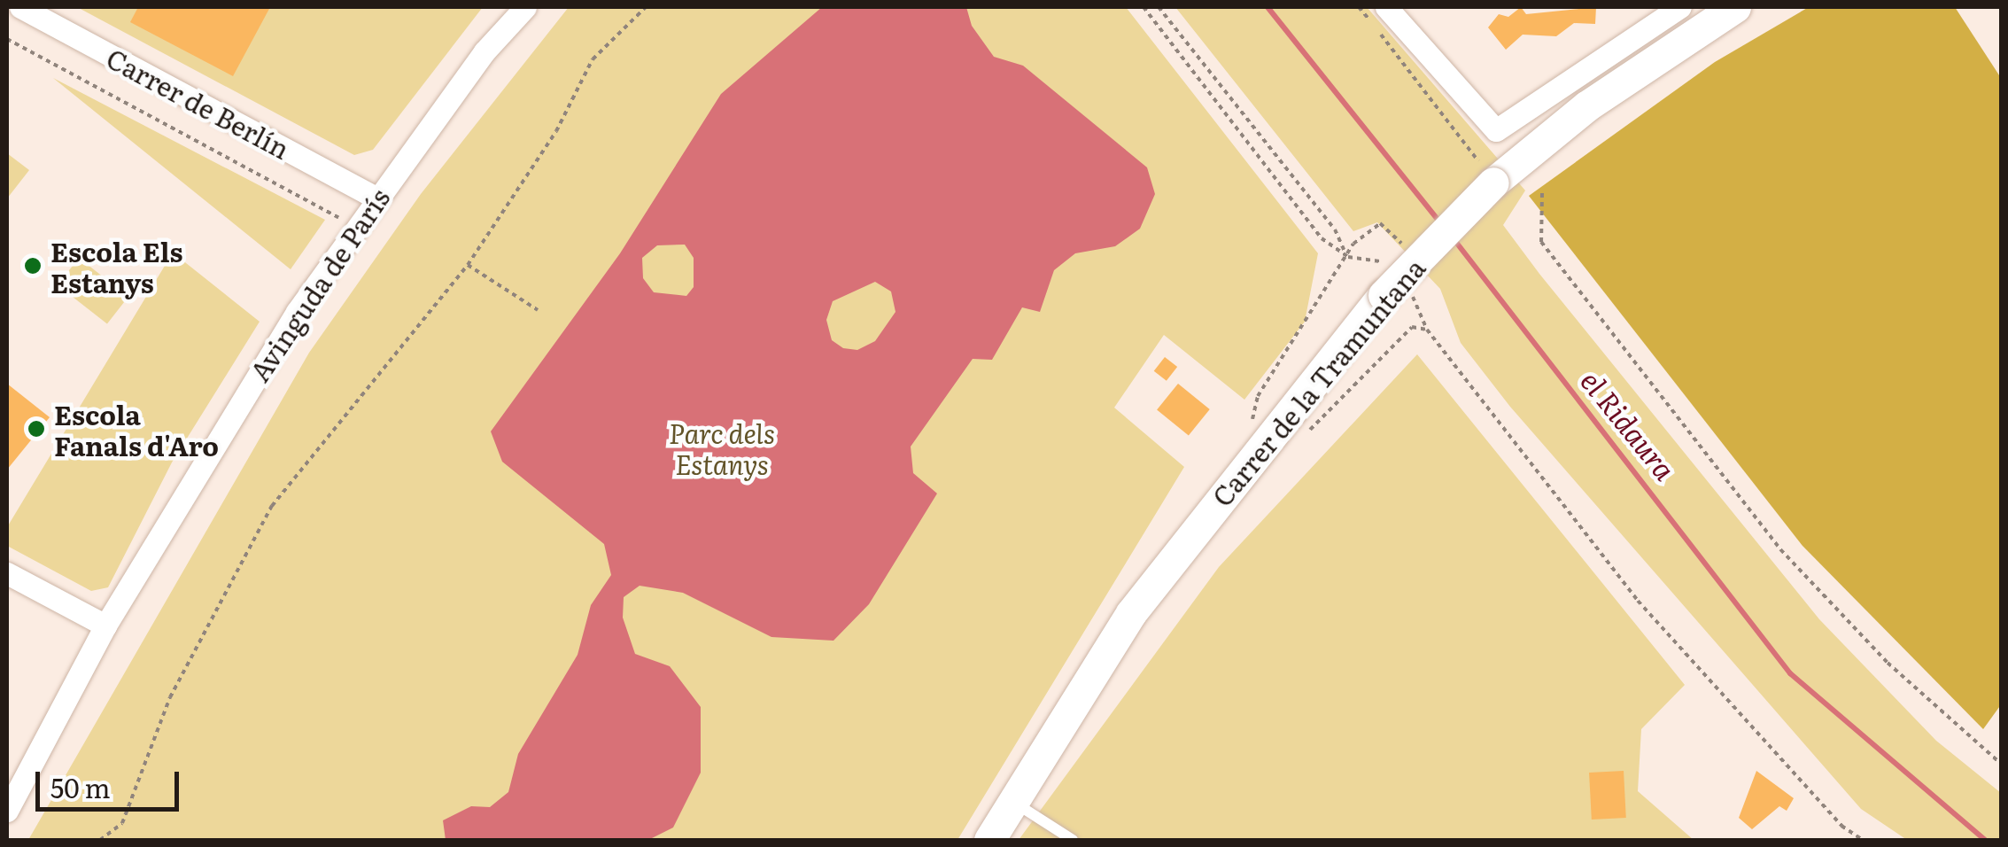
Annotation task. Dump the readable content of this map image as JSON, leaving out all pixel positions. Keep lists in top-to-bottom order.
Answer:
{
  "streets": {
    "main road": ["Carrer de la Tramuntana"],
    "street": ["Carrer de Berlín", "Avinguda de París"]
  },
  "crossings": [
    ["Carrer de Berlín", "Avinguda de París"]
  ],
  "water": ["el Ridaura"],
  "parks": ["Parc dels Estanys"],
  "places": ["Escola Els Estanys", "Escola Fanals d'Aro"],
  "scale_bar": "50 m"
}
